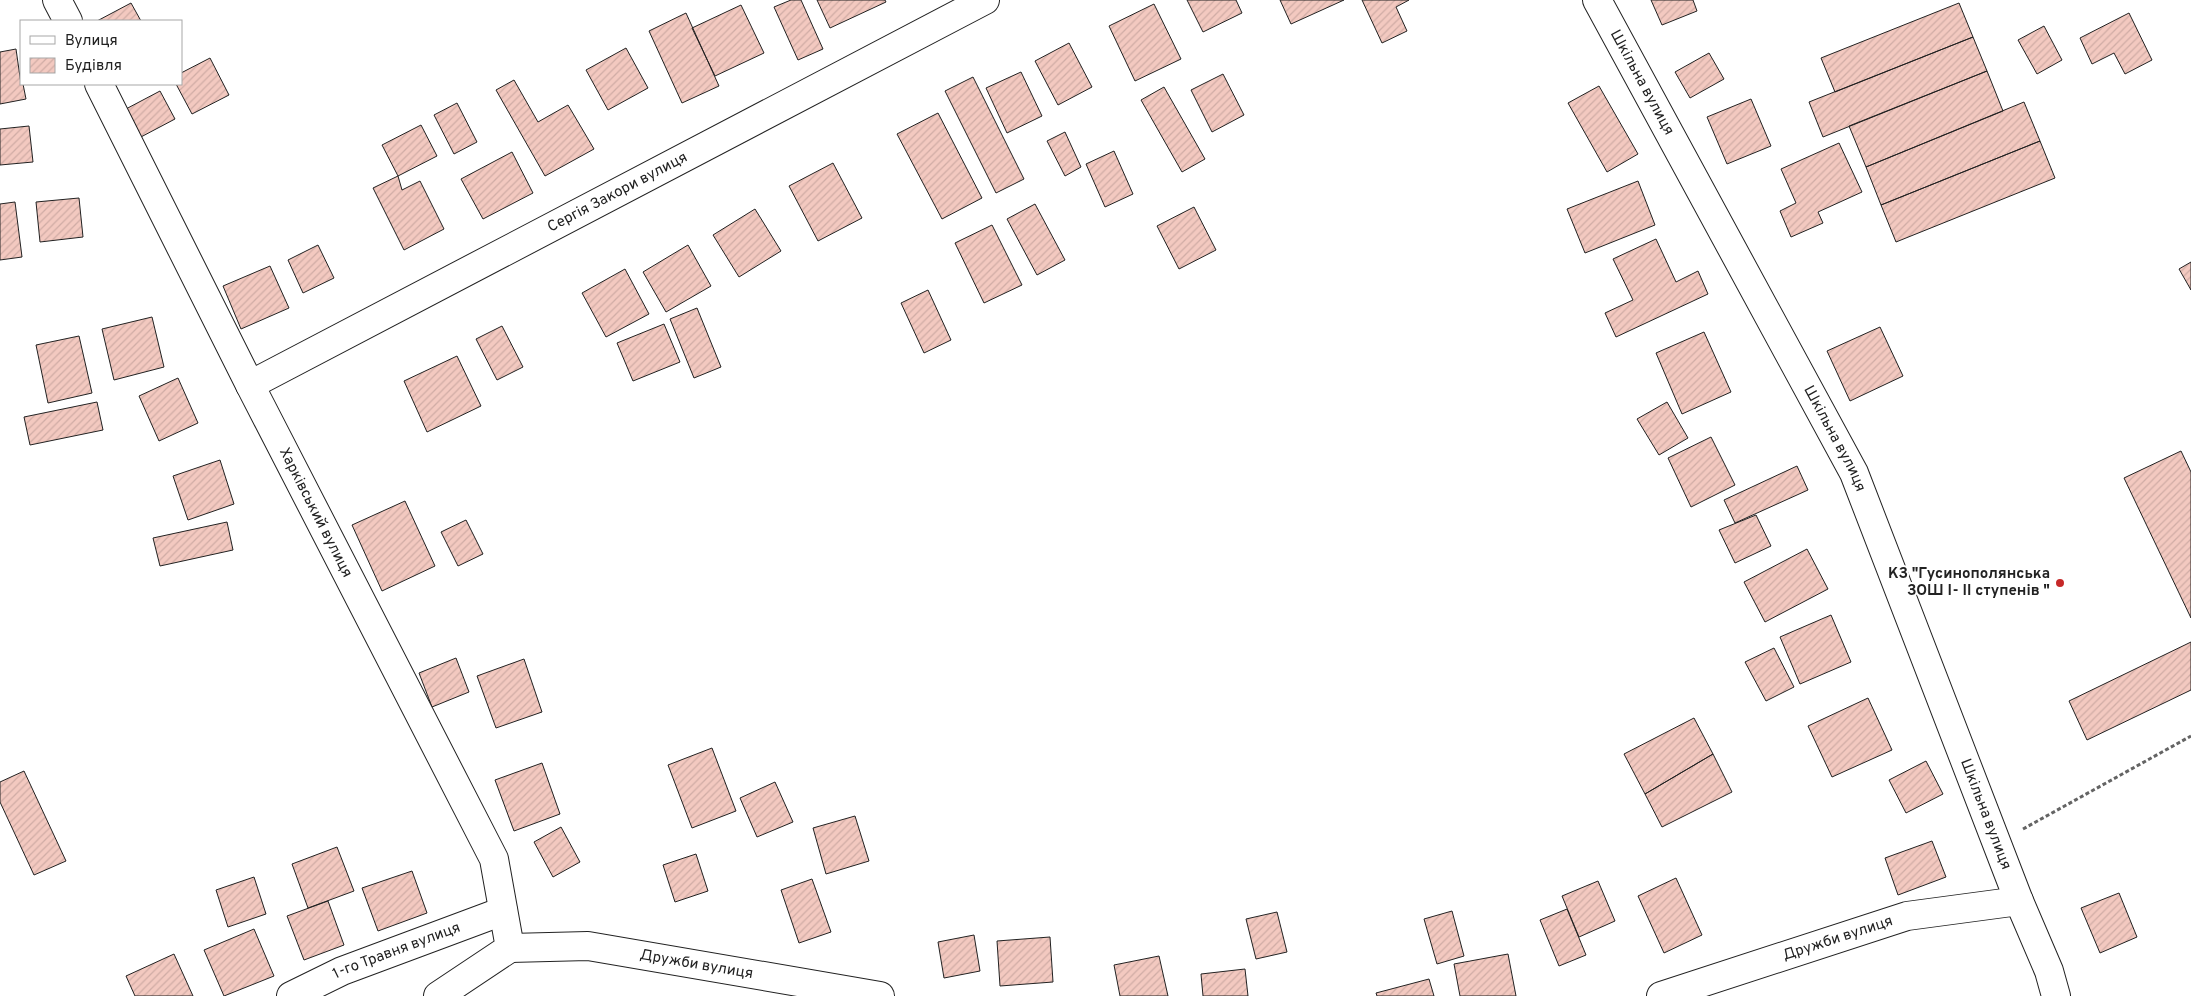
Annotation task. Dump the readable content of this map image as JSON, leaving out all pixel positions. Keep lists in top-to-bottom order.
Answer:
{
  "streets": {
    "street": [
      "Шкільна вулиця",
      "Сергія Закори вулиця",
      "Харківський вулиця",
      "Дружби вулиця",
      "1-го Травня вулиця"
    ]
  },
  "crossings": [
    ["Шкільна вулиця", "Дружби вулиця"],
    ["Сергія Закори вулиця", "Харківський вулиця"],
    ["Харківський вулиця", "Дружби вулиця"],
    ["Харківський вулиця", "1-го Травня вулиця"]
  ],
  "places": ["КЗ \"Гусинополянська ЗОШ І- ІІ ступенів \""],
  "legend": ["Вулиця", "Будівля"]
}
